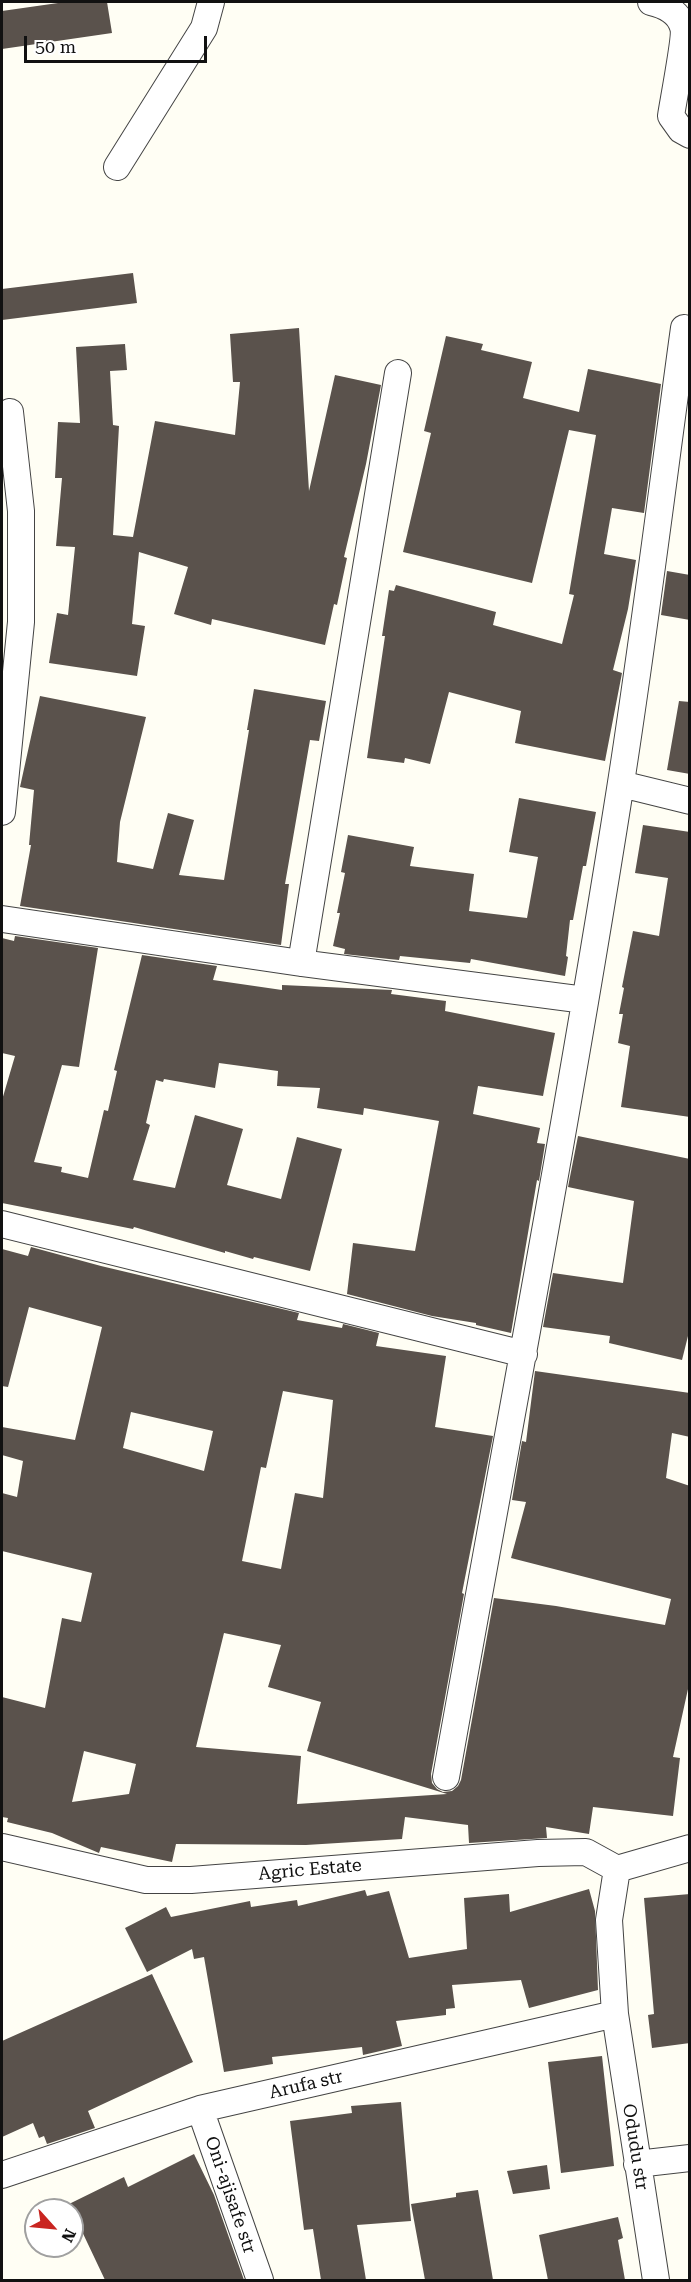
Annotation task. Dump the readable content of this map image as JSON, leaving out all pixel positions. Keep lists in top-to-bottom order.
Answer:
{
  "streets": {
    "street": [
      "Agric Estate",
      "Arufa str",
      "Odudu str",
      "Oni-ajisafe str"
    ]
  },
  "crossings": [
    ["Agric Estate", "Odudu str"],
    ["Arufa str", "Odudu str"],
    ["Arufa str", "Oni-ajisafe str"]
  ],
  "scale_bar": "50 m",
  "north": "bottom right"
}
